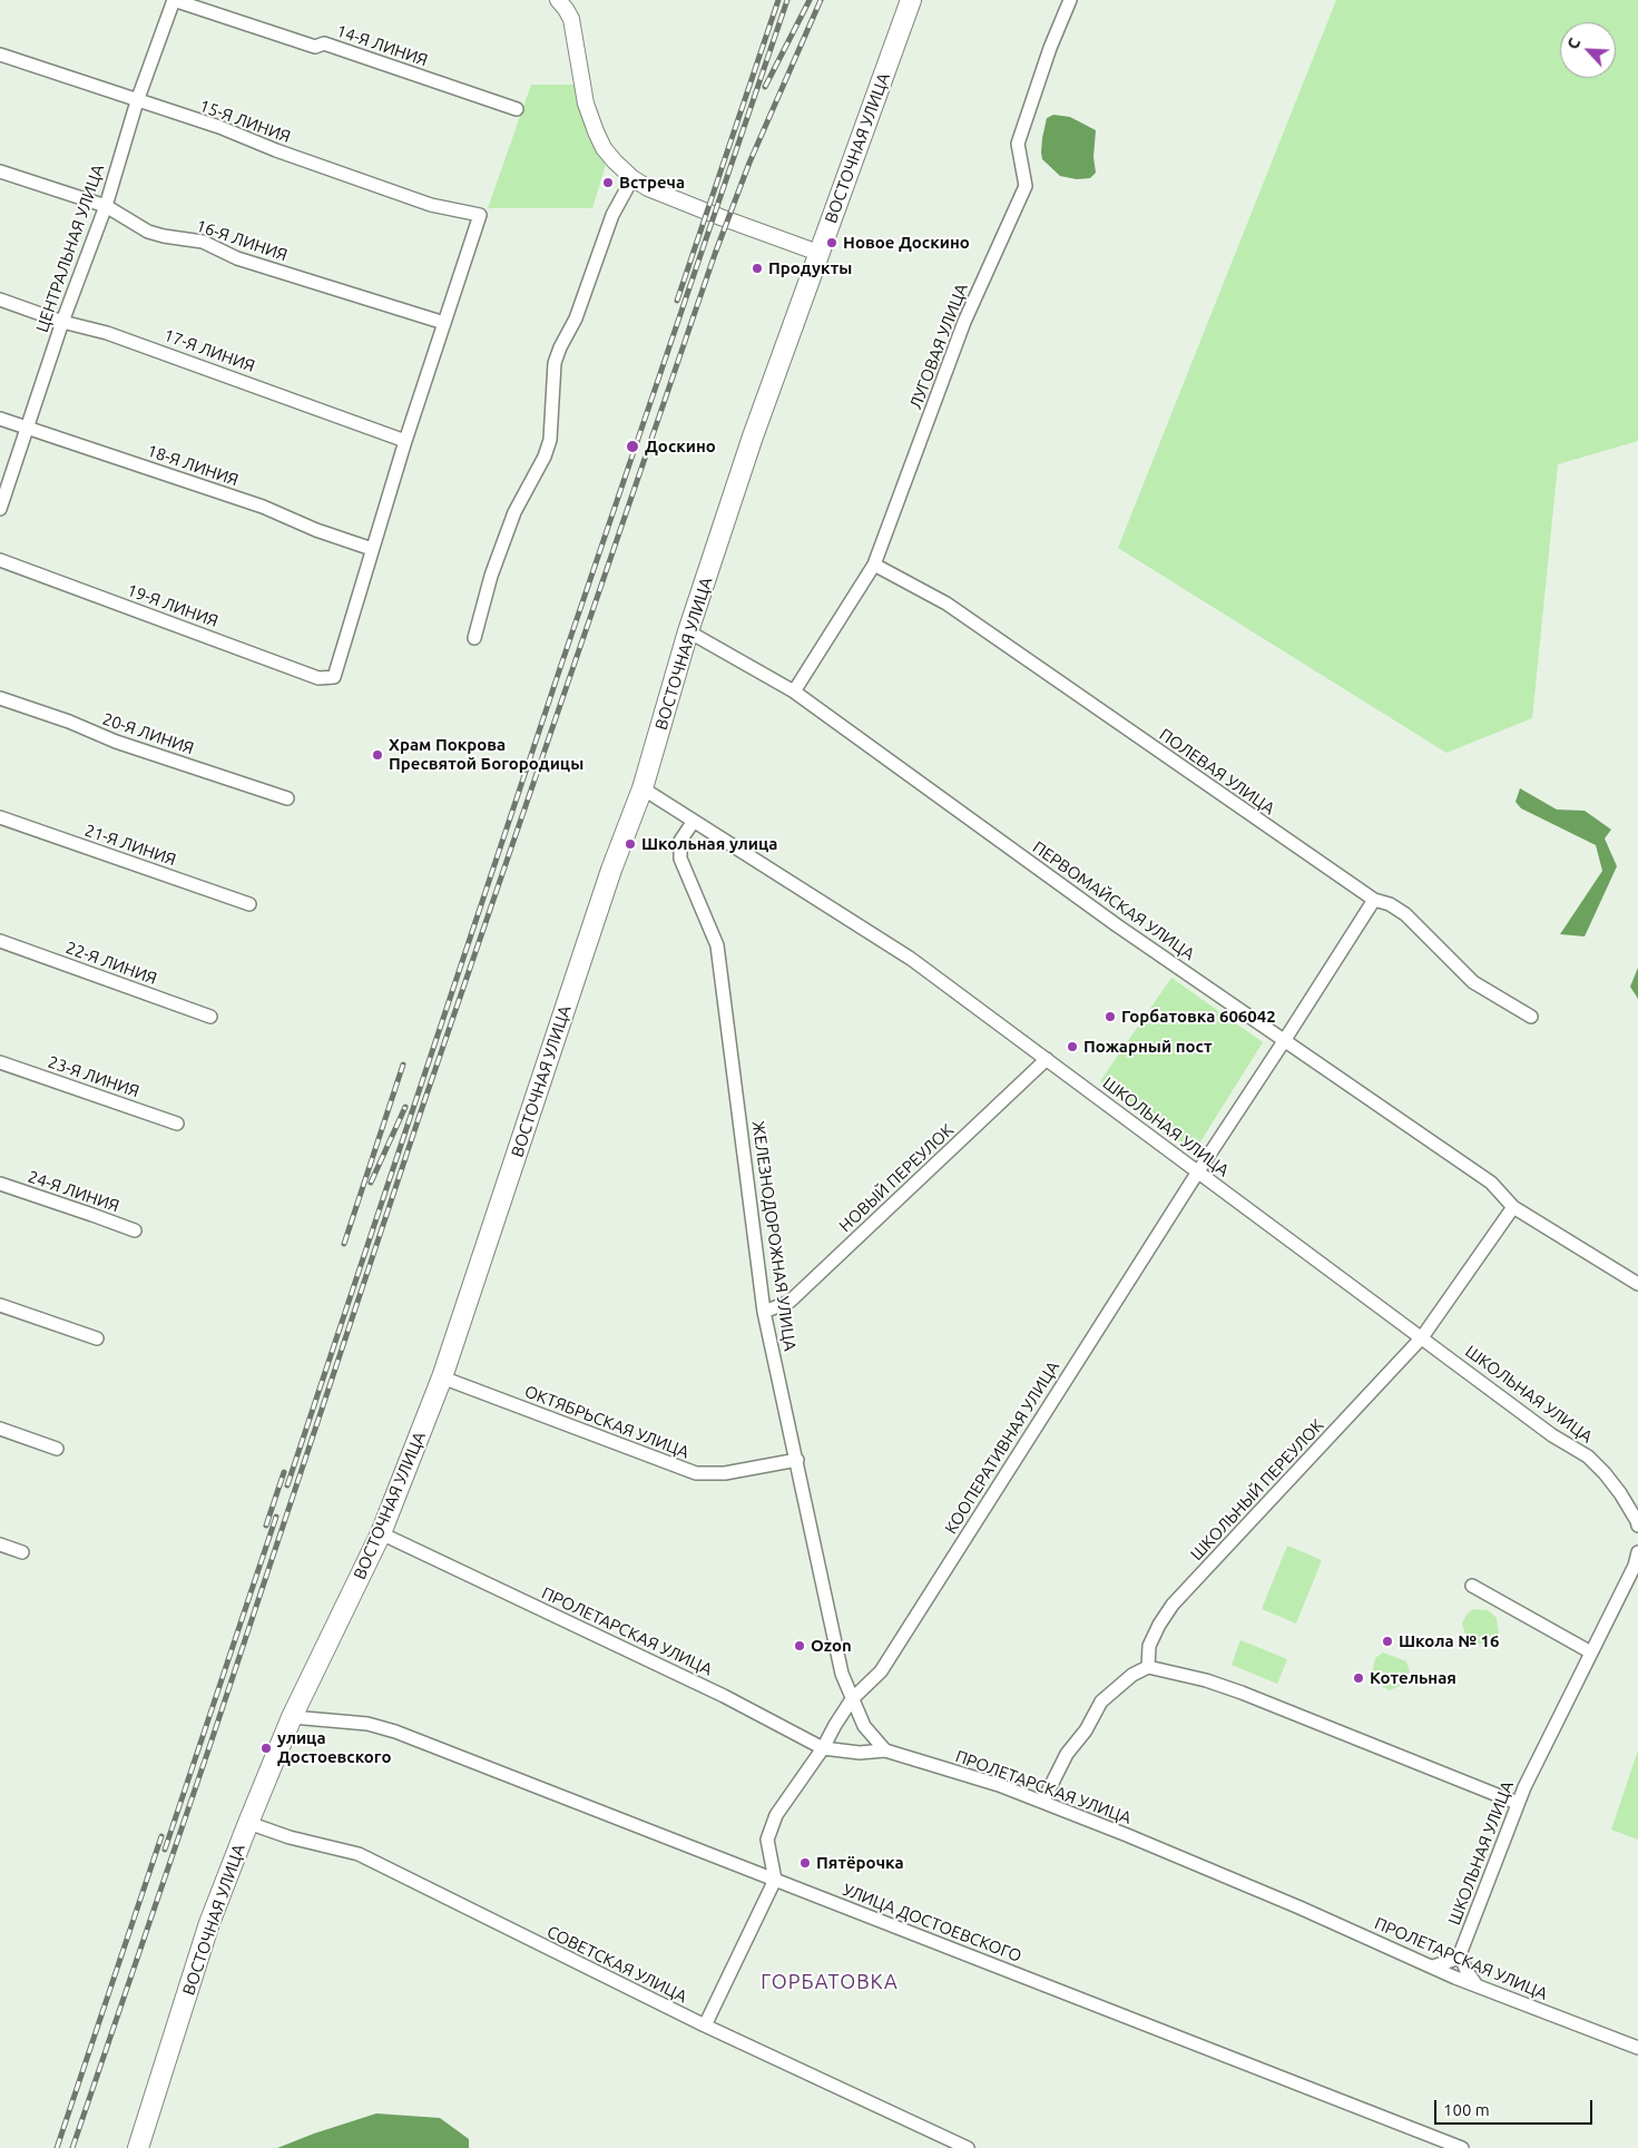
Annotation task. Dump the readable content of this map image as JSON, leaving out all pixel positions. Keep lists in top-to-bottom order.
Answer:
{
  "streets": {
    "main road": ["ВОСТОЧНАЯ УЛИЦА"],
    "street": [
      "14-Я ЛИНИЯ",
      "15-Я ЛИНИЯ",
      "16-Я ЛИНИЯ",
      "ЦЕНТРАЛЬНАЯ УЛИЦА",
      "ЛУГОВАЯ УЛИЦА",
      "17-Я ЛИНИЯ",
      "18-Я ЛИНИЯ",
      "19-Я ЛИНИЯ",
      "20-Я ЛИНИЯ",
      "ПОЛЕВАЯ УЛИЦА",
      "21-Я ЛИНИЯ",
      "ПЕРВОМАЙСКАЯ УЛИЦА",
      "22-Я ЛИНИЯ",
      "23-Я ЛИНИЯ",
      "ШКОЛЬНАЯ УЛИЦА",
      "НОВЫЙ ПЕРЕУЛОК",
      "24-Я ЛИНИЯ",
      "ЖЕЛЕЗНОДОРОЖНАЯ УЛИЦА",
      "ОКТЯБРЬСКАЯ УЛИЦА",
      "КООПЕРАТИВНАЯ УЛИЦА",
      "ШКОЛЬНЫЙ ПЕРЕУЛОК",
      "ПРОЛЕТАРСКАЯ УЛИЦА",
      "УЛИЦА ДОСТОЕВСКОГО",
      "СОВЕТСКАЯ УЛИЦА"
    ]
  },
  "crossings": [
    ["14-Я ЛИНИЯ", "ЦЕНТРАЛЬНАЯ УЛИЦА"],
    ["15-Я ЛИНИЯ", "16-Я ЛИНИЯ"],
    ["15-Я ЛИНИЯ", "ЦЕНТРАЛЬНАЯ УЛИЦА"],
    ["ВОСТОЧНАЯ УЛИЦА", "ПЕРВОМАЙСКАЯ УЛИЦА"],
    ["ВОСТОЧНАЯ УЛИЦА", "ШКОЛЬНАЯ УЛИЦА"],
    ["ВОСТОЧНАЯ УЛИЦА", "ОКТЯБРЬСКАЯ УЛИЦА"],
    ["ВОСТОЧНАЯ УЛИЦА", "ПРОЛЕТАРСКАЯ УЛИЦА"],
    ["ВОСТОЧНАЯ УЛИЦА", "УЛИЦА ДОСТОЕВСКОГО"],
    ["ВОСТОЧНАЯ УЛИЦА", "СОВЕТСКАЯ УЛИЦА"],
    ["16-Я ЛИНИЯ", "ЦЕНТРАЛЬНАЯ УЛИЦА"],
    ["ЦЕНТРАЛЬНАЯ УЛИЦА", "17-Я ЛИНИЯ"],
    ["ЦЕНТРАЛЬНАЯ УЛИЦА", "18-Я ЛИНИЯ"],
    ["ЛУГОВАЯ УЛИЦА", "ПОЛЕВАЯ УЛИЦА"],
    ["ЛУГОВАЯ УЛИЦА", "ПЕРВОМАЙСКАЯ УЛИЦА"],
    ["18-Я ЛИНИЯ", "19-Я ЛИНИЯ"],
    ["ПОЛЕВАЯ УЛИЦА", "КООПЕРАТИВНАЯ УЛИЦА"],
    ["ПЕРВОМАЙСКАЯ УЛИЦА", "КООПЕРАТИВНАЯ УЛИЦА"],
    ["ПЕРВОМАЙСКАЯ УЛИЦА", "ШКОЛЬНЫЙ ПЕРЕУЛОК"],
    ["ШКОЛЬНАЯ УЛИЦА", "НОВЫЙ ПЕРЕУЛОК"],
    ["ШКОЛЬНАЯ УЛИЦА", "ЖЕЛЕЗНОДОРОЖНАЯ УЛИЦА"],
    ["ШКОЛЬНАЯ УЛИЦА", "КООПЕРАТИВНАЯ УЛИЦА"],
    ["ШКОЛЬНАЯ УЛИЦА", "ШКОЛЬНЫЙ ПЕРЕУЛОК"],
    ["НОВЫЙ ПЕРЕУЛОК", "ЖЕЛЕЗНОДОРОЖНАЯ УЛИЦА"],
    ["ЖЕЛЕЗНОДОРОЖНАЯ УЛИЦА", "ОКТЯБРЬСКАЯ УЛИЦА"],
    ["ЖЕЛЕЗНОДОРОЖНАЯ УЛИЦА", "КООПЕРАТИВНАЯ УЛИЦА"],
    ["ЖЕЛЕЗНОДОРОЖНАЯ УЛИЦА", "ПРОЛЕТАРСКАЯ УЛИЦА"],
    ["КООПЕРАТИВНАЯ УЛИЦА", "ПРОЛЕТАРСКАЯ УЛИЦА"],
    ["КООПЕРАТИВНАЯ УЛИЦА", "УЛИЦА ДОСТОЕВСКОГО"]
  ],
  "districts": ["ГОРБАТОВКА"],
  "places": [
    "Встреча",
    "Новое Доскино",
    "Продукты",
    "Доскино",
    "Храм Покрова Пресвятой Богородицы",
    "Школьная улица",
    "Горбатовка 606042",
    "Пожарный пост",
    "Школа № 16",
    "Ozon",
    "Котельная",
    "улица Достоевского",
    "Пятёрочка"
  ],
  "scale_bar": "100 m",
  "north": "top left"
}
